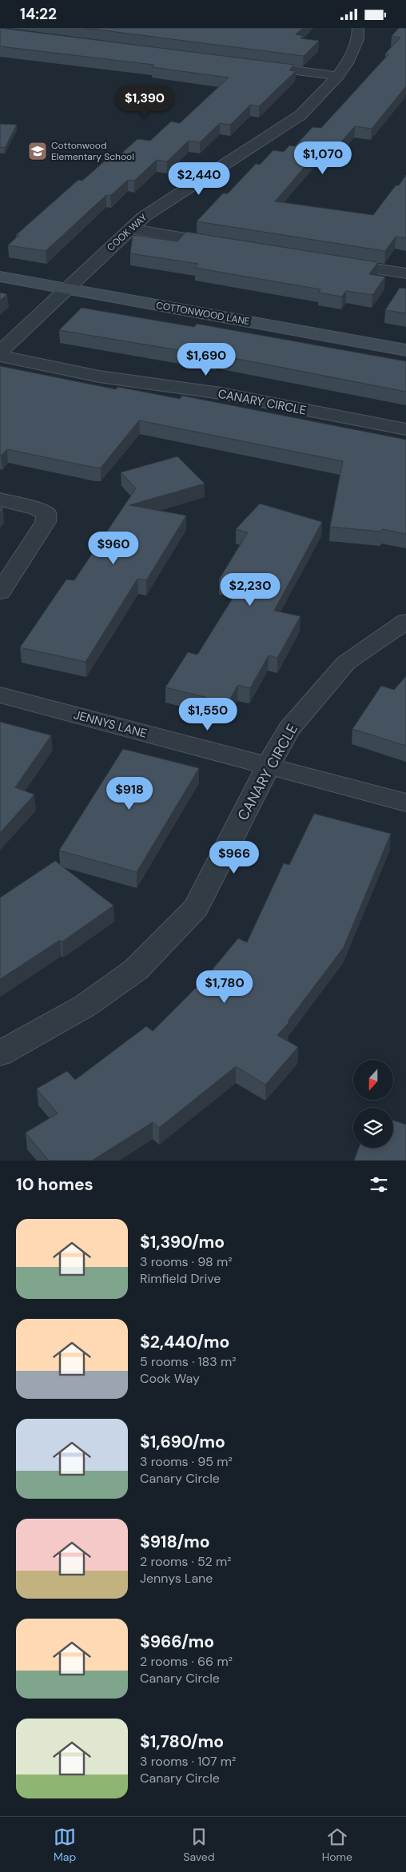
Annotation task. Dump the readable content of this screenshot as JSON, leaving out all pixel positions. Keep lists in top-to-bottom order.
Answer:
{
  "streets": {
    "main road": ["COTTONWOOD LANE"],
    "street": ["COOK WAY", "CANARY CIRCLE", "JENNYS LANE"]
  },
  "crossings": [
    ["COOK WAY", "COTTONWOOD LANE"],
    ["CANARY CIRCLE", "JENNYS LANE"]
  ],
  "places": {
    "school or university": ["Cottonwood Elementary School"]
  },
  "north": "bottom",
  "page": {
    "status": "14:22",
    "price": [
      "$1,390",
      "$1,070",
      "$2,440",
      "$1,690",
      "$960",
      "$2,230",
      "$1,550",
      "$918",
      "$966",
      "$1,780"
    ],
    "heading": "10 homes",
    "list": [
      {
        "name": "$1,390/mo",
        "note": "3 rooms · 98 m² · Rimfield Drive"
      },
      {
        "name": "$2,440/mo",
        "note": "5 rooms · 183 m² · Cook Way"
      },
      {
        "name": "$1,690/mo",
        "note": "3 rooms · 95 m² · Canary Circle"
      },
      {
        "name": "$918/mo",
        "note": "2 rooms · 52 m² · Jennys Lane"
      },
      {
        "name": "$966/mo",
        "note": "2 rooms · 66 m² · Canary Circle"
      },
      {
        "name": "$1,780/mo",
        "note": "3 rooms · 107 m² · Canary Circle"
      }
    ],
    "tabs": ["Map", "Saved", "Home"]
  }
}
